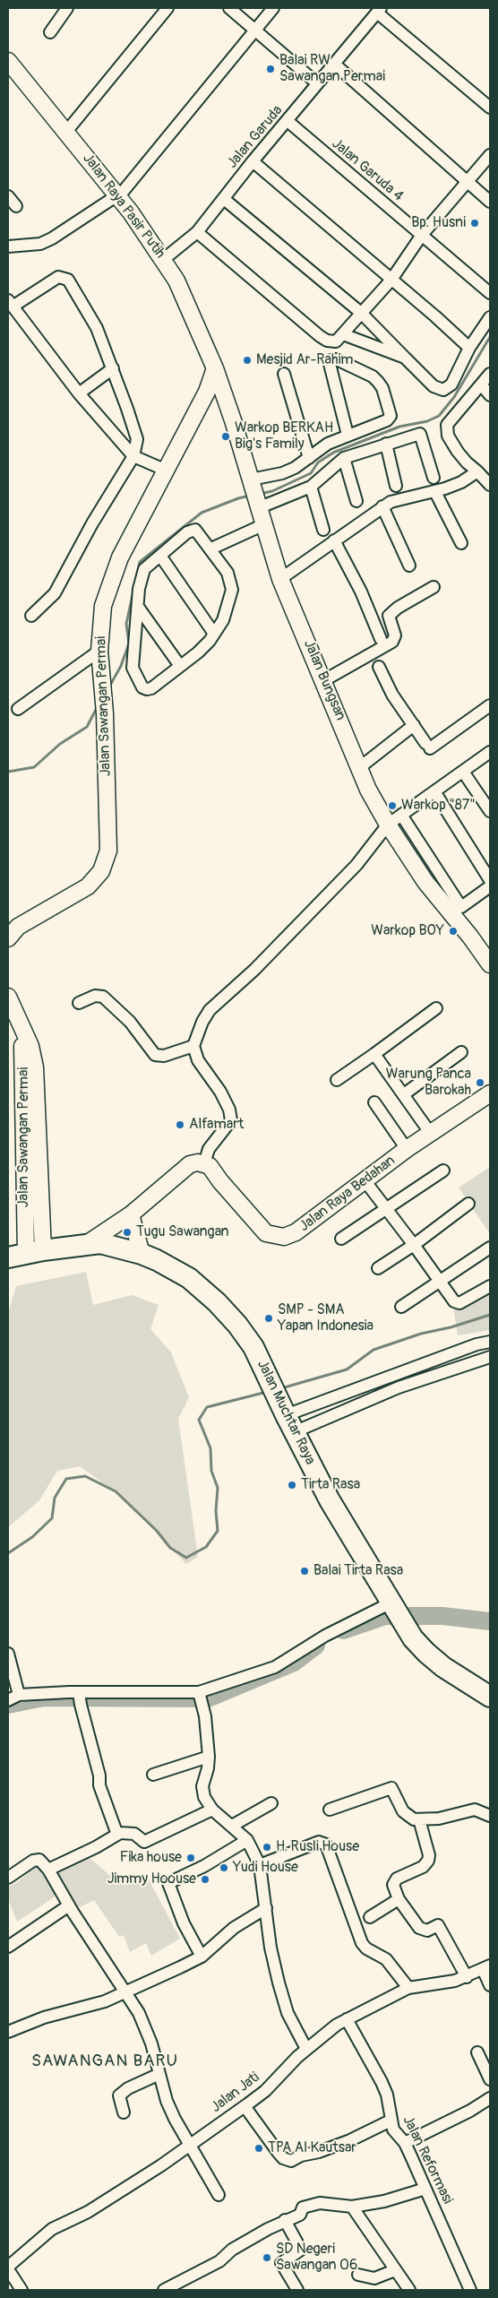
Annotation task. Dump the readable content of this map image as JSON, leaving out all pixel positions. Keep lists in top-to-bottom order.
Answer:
{
  "streets": {
    "highway": ["Jalan Muchtar Raya"],
    "street": [
      "Jalan Garuda",
      "Jalan Garuda 4",
      "Jalan Raya Pasir Putih",
      "Jalan Bungsan",
      "Jalan Sawangan Permai",
      "Jalan Raya Bedahan",
      "Jalan Jati",
      "Jalan Reformasi"
    ]
  },
  "crossings": [
    ["Jalan Garuda", "Jalan Garuda 4"],
    ["Jalan Garuda", "Jalan Raya Pasir Putih"],
    ["Jalan Raya Pasir Putih", "Jalan Bungsan"],
    ["Jalan Raya Pasir Putih", "Jalan Sawangan Permai"],
    ["Jalan Bungsan", "Jalan Sawangan Permai"],
    ["Jalan Sawangan Permai", "Jalan Muchtar Raya"],
    ["Jalan Jati", "Jalan Reformasi"]
  ],
  "districts": ["SAWANGAN BARU"],
  "places": [
    "Balai RW Sawangan Permai",
    "Bp. Husni",
    "Mesjid Ar-Rahim",
    "Warkop BERKAH Big's Family",
    "Warkop \"87\"",
    "Warkop BOY",
    "Warung Panca Barokah",
    "Alfamart",
    "Tugu Sawangan",
    "SMP - SMA Yapan Indonesia",
    "Tirta Rasa",
    "Balai Tirta Rasa",
    "H. Rusli House",
    "Fika house",
    "Yudi House",
    "Jimmy Hoouse",
    "TPA Al Kautsar",
    "SD Negeri Sawangan 06"
  ]
}
